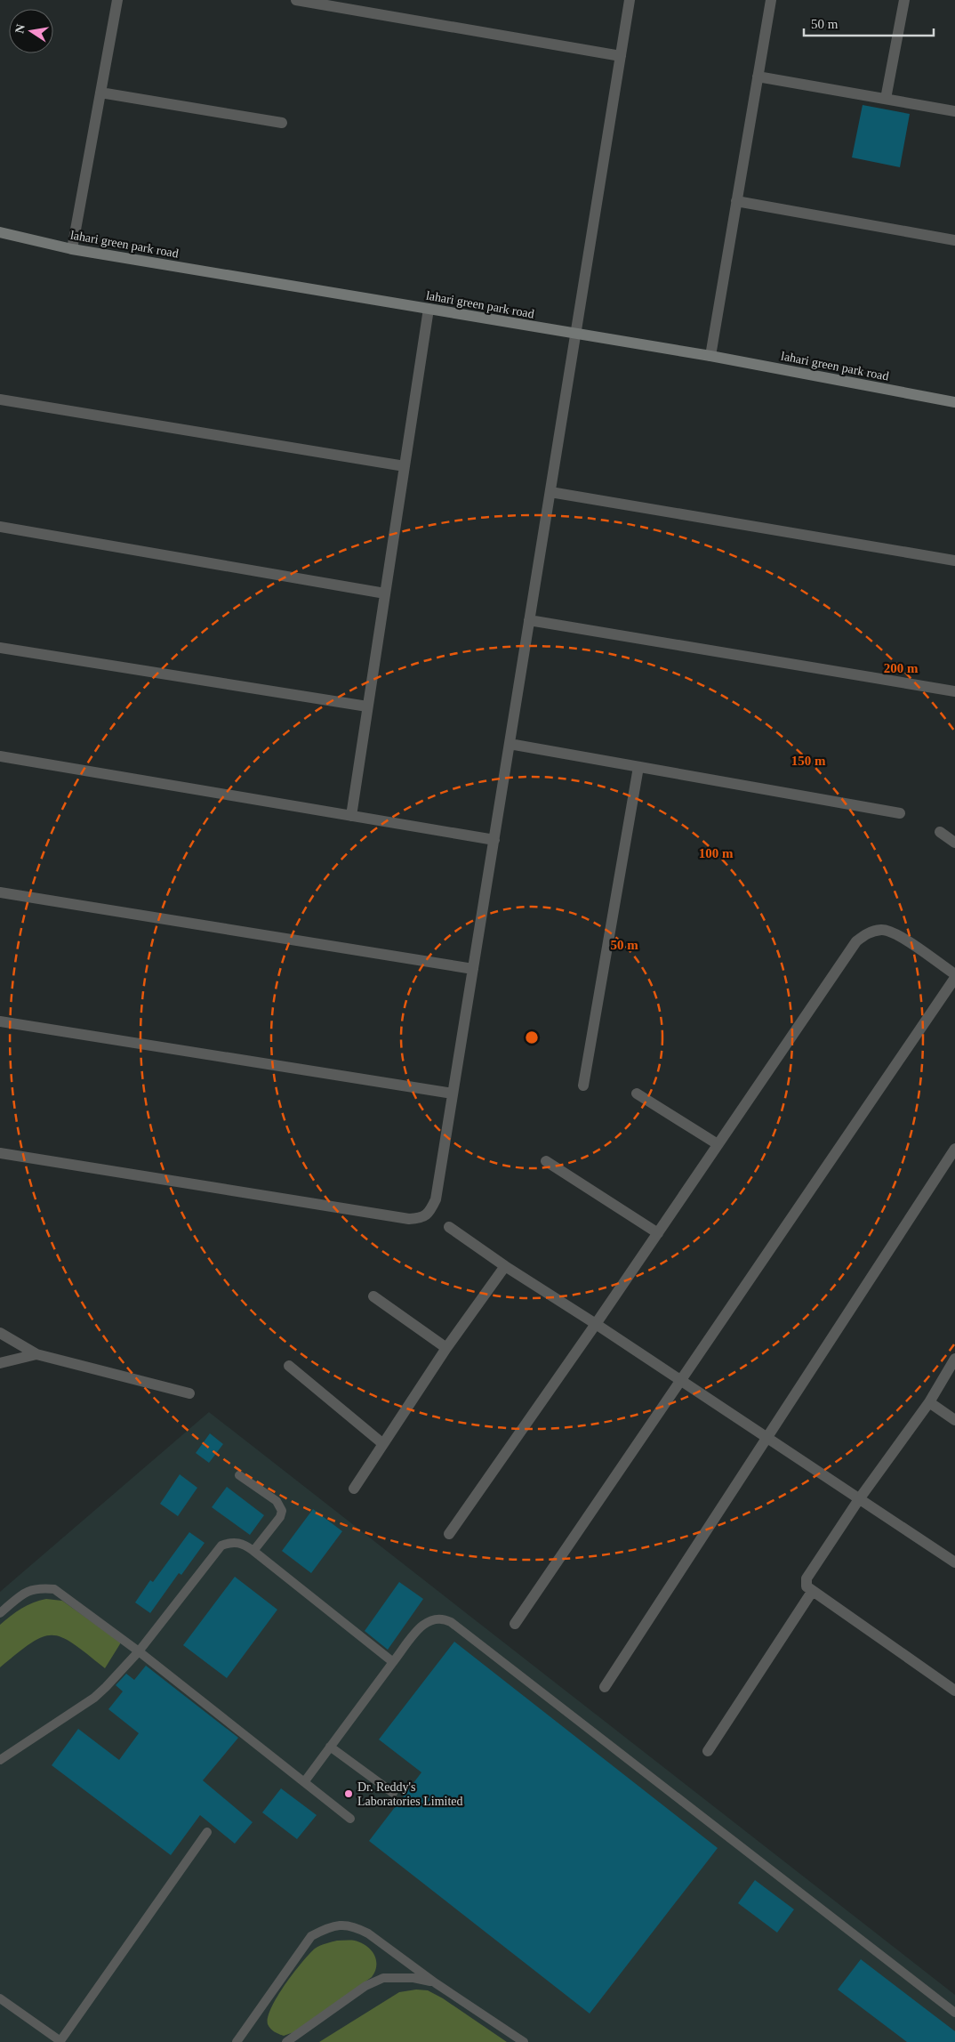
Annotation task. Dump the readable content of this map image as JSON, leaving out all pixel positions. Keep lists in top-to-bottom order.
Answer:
{
  "streets": {
    "street": ["lahari green park road"]
  },
  "places": ["Dr. Reddy's Laboratories Limited"],
  "scale_bar": "50 m",
  "north": "left",
  "rings": [
    "200 m",
    "150 m",
    "100 m",
    "50 m"
  ]
}
